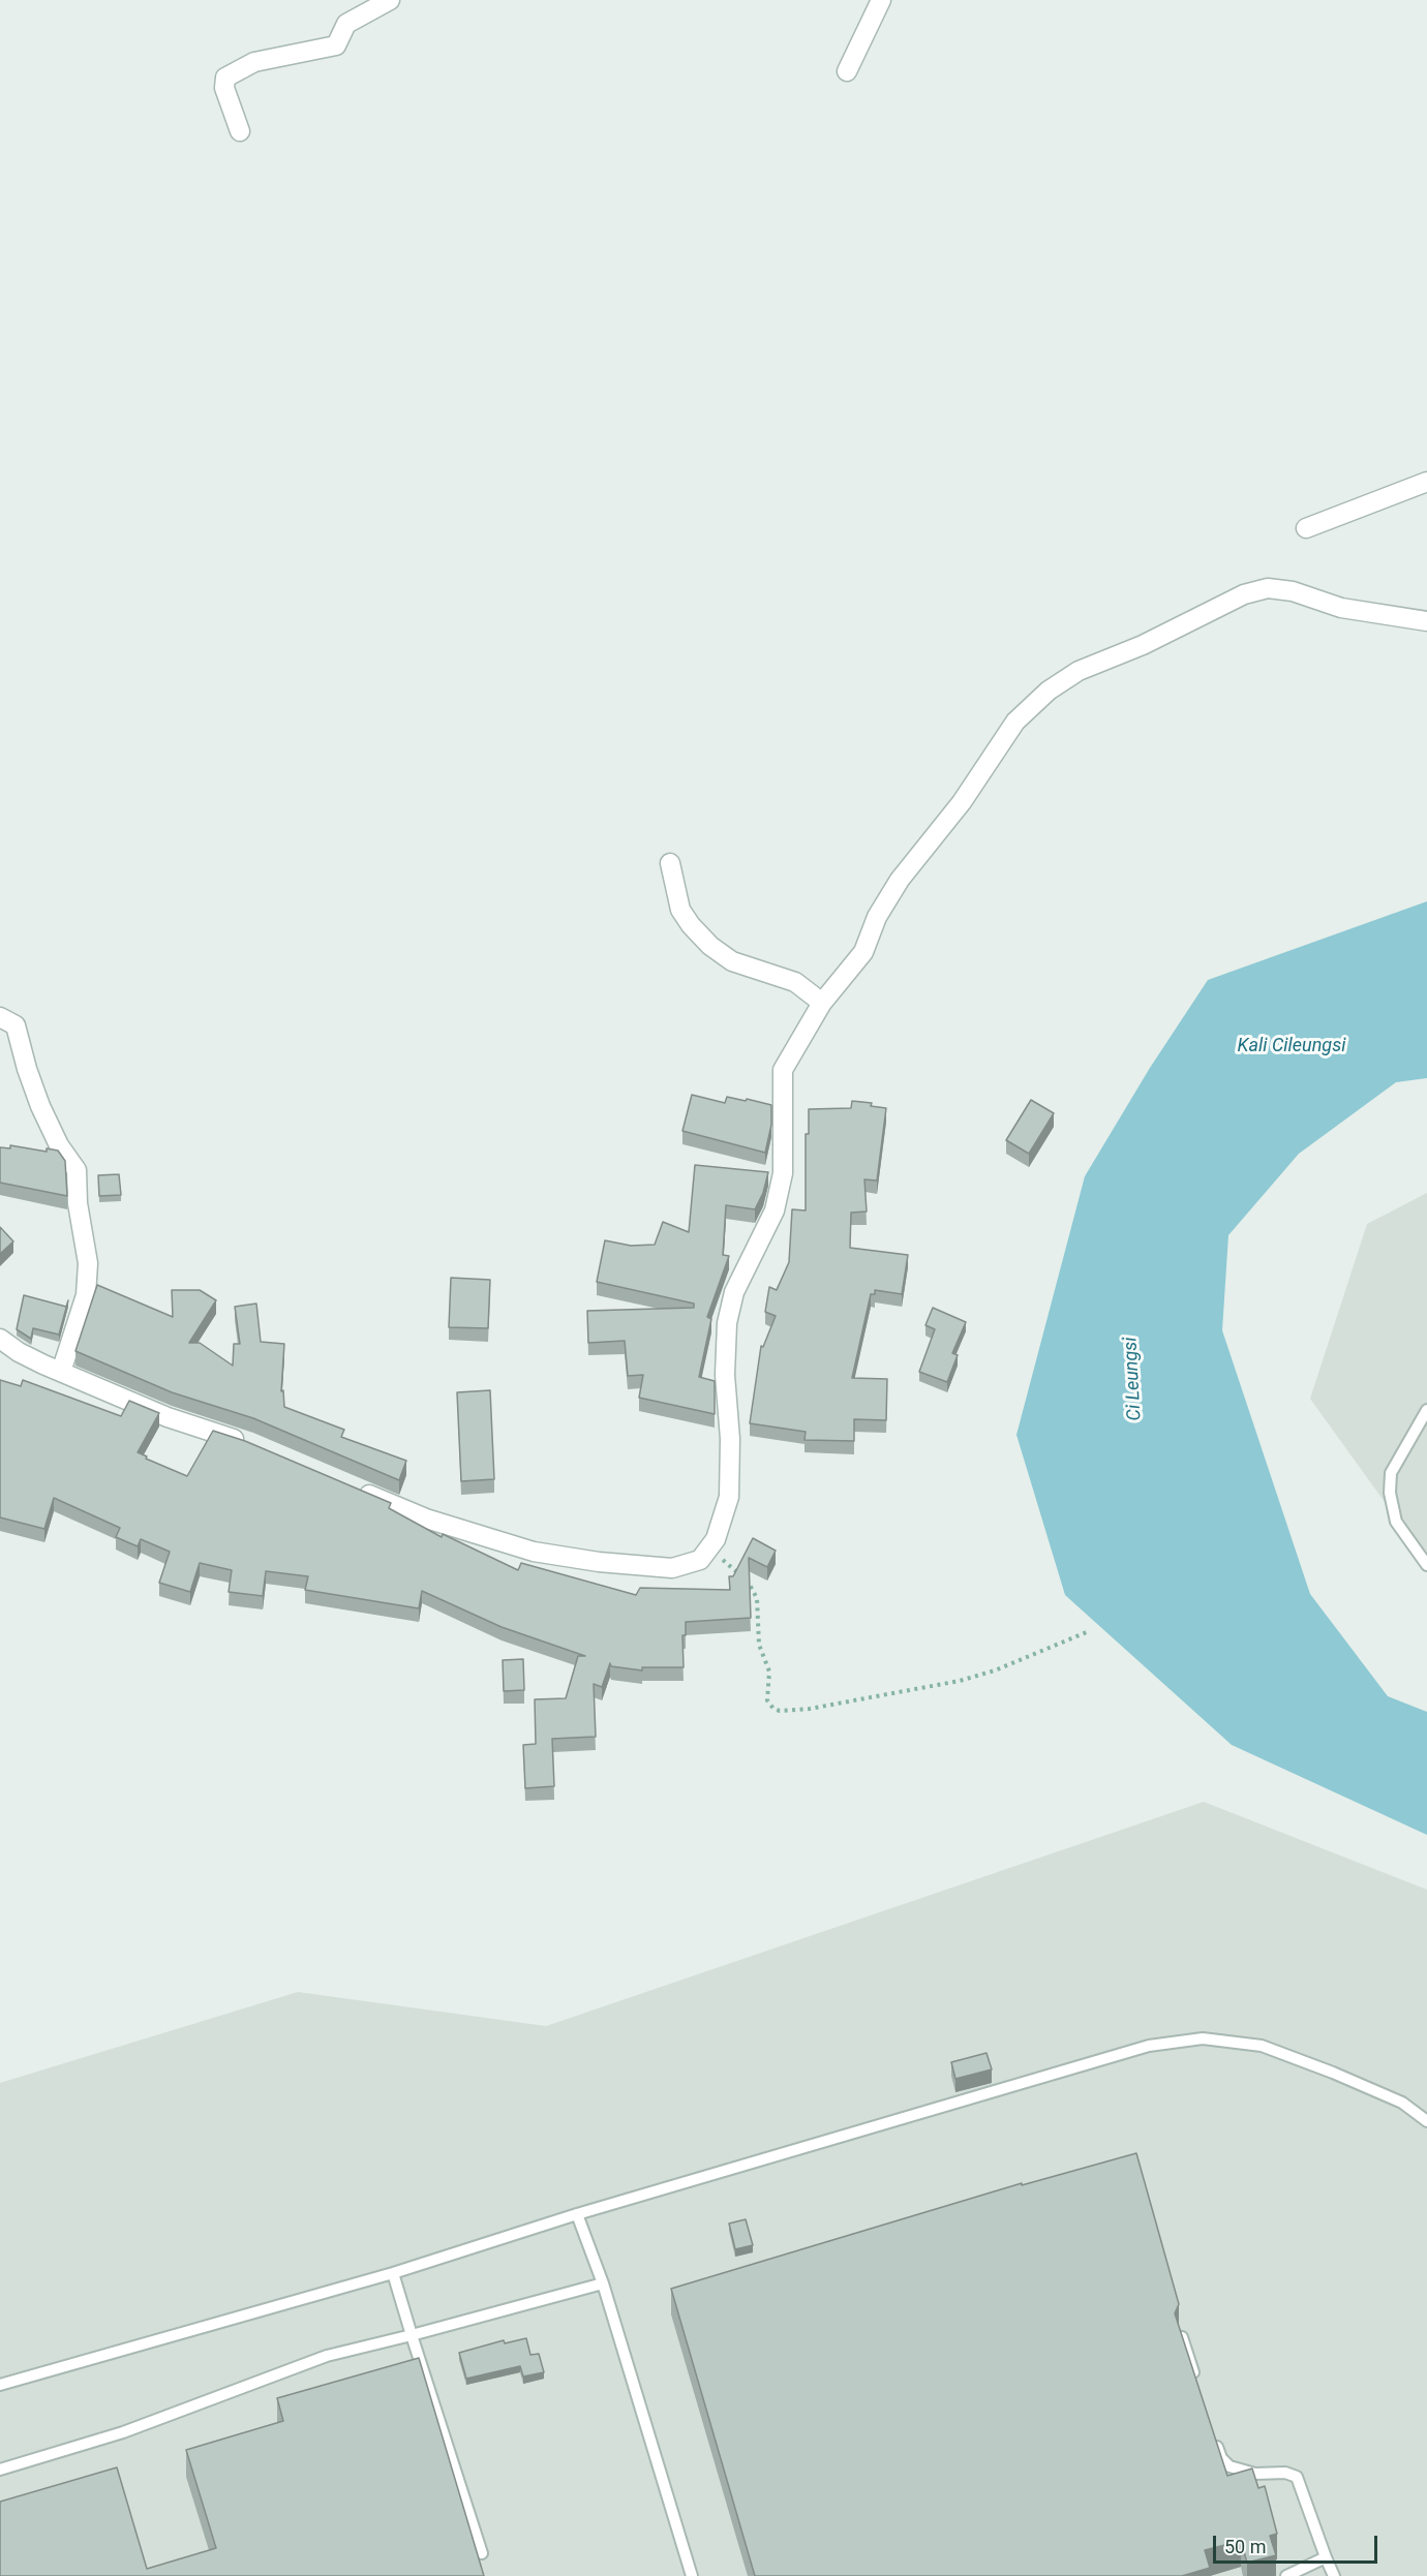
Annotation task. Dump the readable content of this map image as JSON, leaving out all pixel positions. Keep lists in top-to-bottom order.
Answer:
{
  "water": ["Kali Cileungsi", "Ci Leungsi"],
  "scale_bar": "50 m"
}
